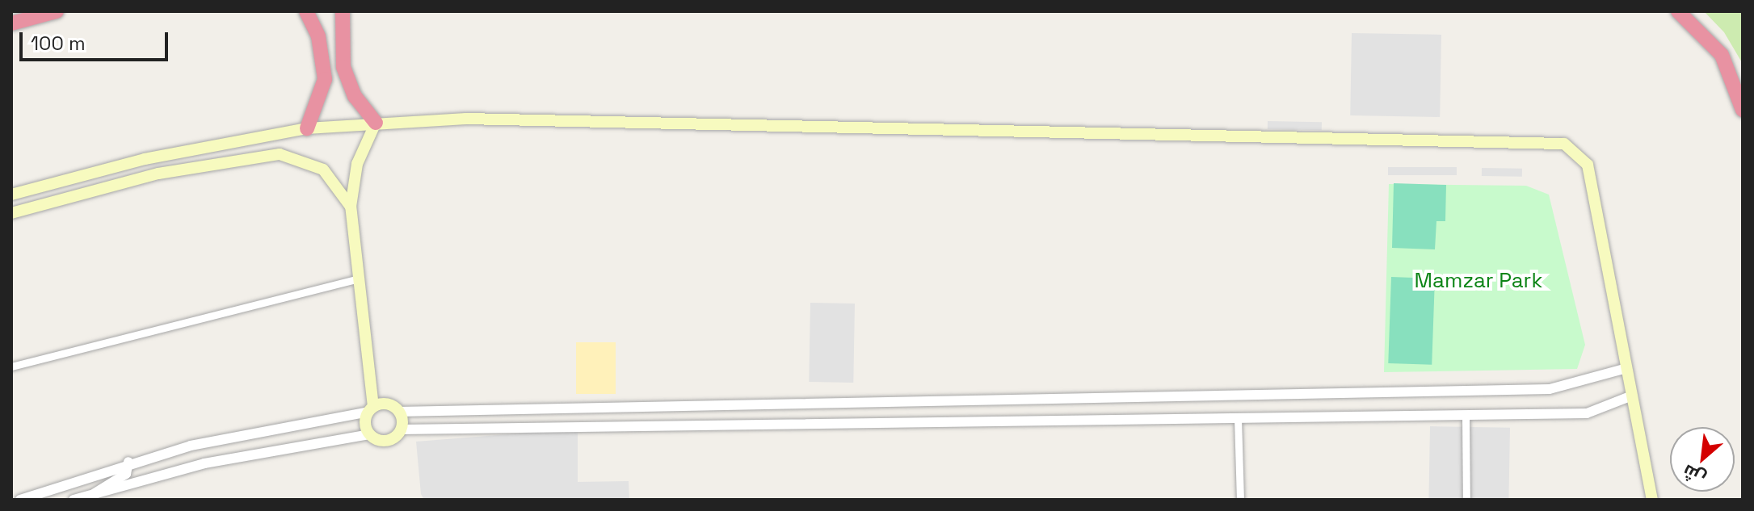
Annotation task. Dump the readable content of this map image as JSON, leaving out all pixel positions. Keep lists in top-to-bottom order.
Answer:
{
  "parks": ["Mamzar Park"],
  "scale_bar": "100 m",
  "north": "bottom left"
}
